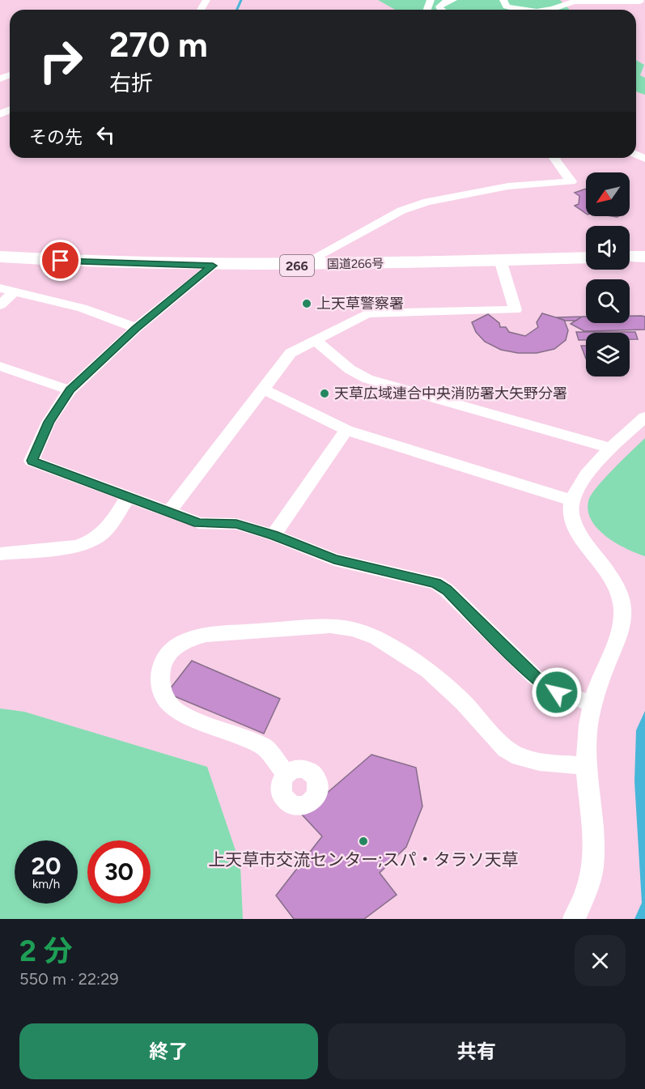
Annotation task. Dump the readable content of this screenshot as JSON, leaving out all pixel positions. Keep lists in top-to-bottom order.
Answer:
{
  "streets": {
    "highway": ["国道266号", "266"]
  },
  "places": ["上天草警察署", "天草広域連合中央消防署大矢野分署", "上天草市交流センター;スパ・タラソ天草"],
  "north": "bottom left",
  "page": {
    "turn": ["270 m", "右折"],
    "then": "その先",
    "speed": "20 km/h",
    "limit": "30",
    "heading": ["2 分", "550 m · 22:29"],
    "buttons": ["終了", "共有"]
  }
}
